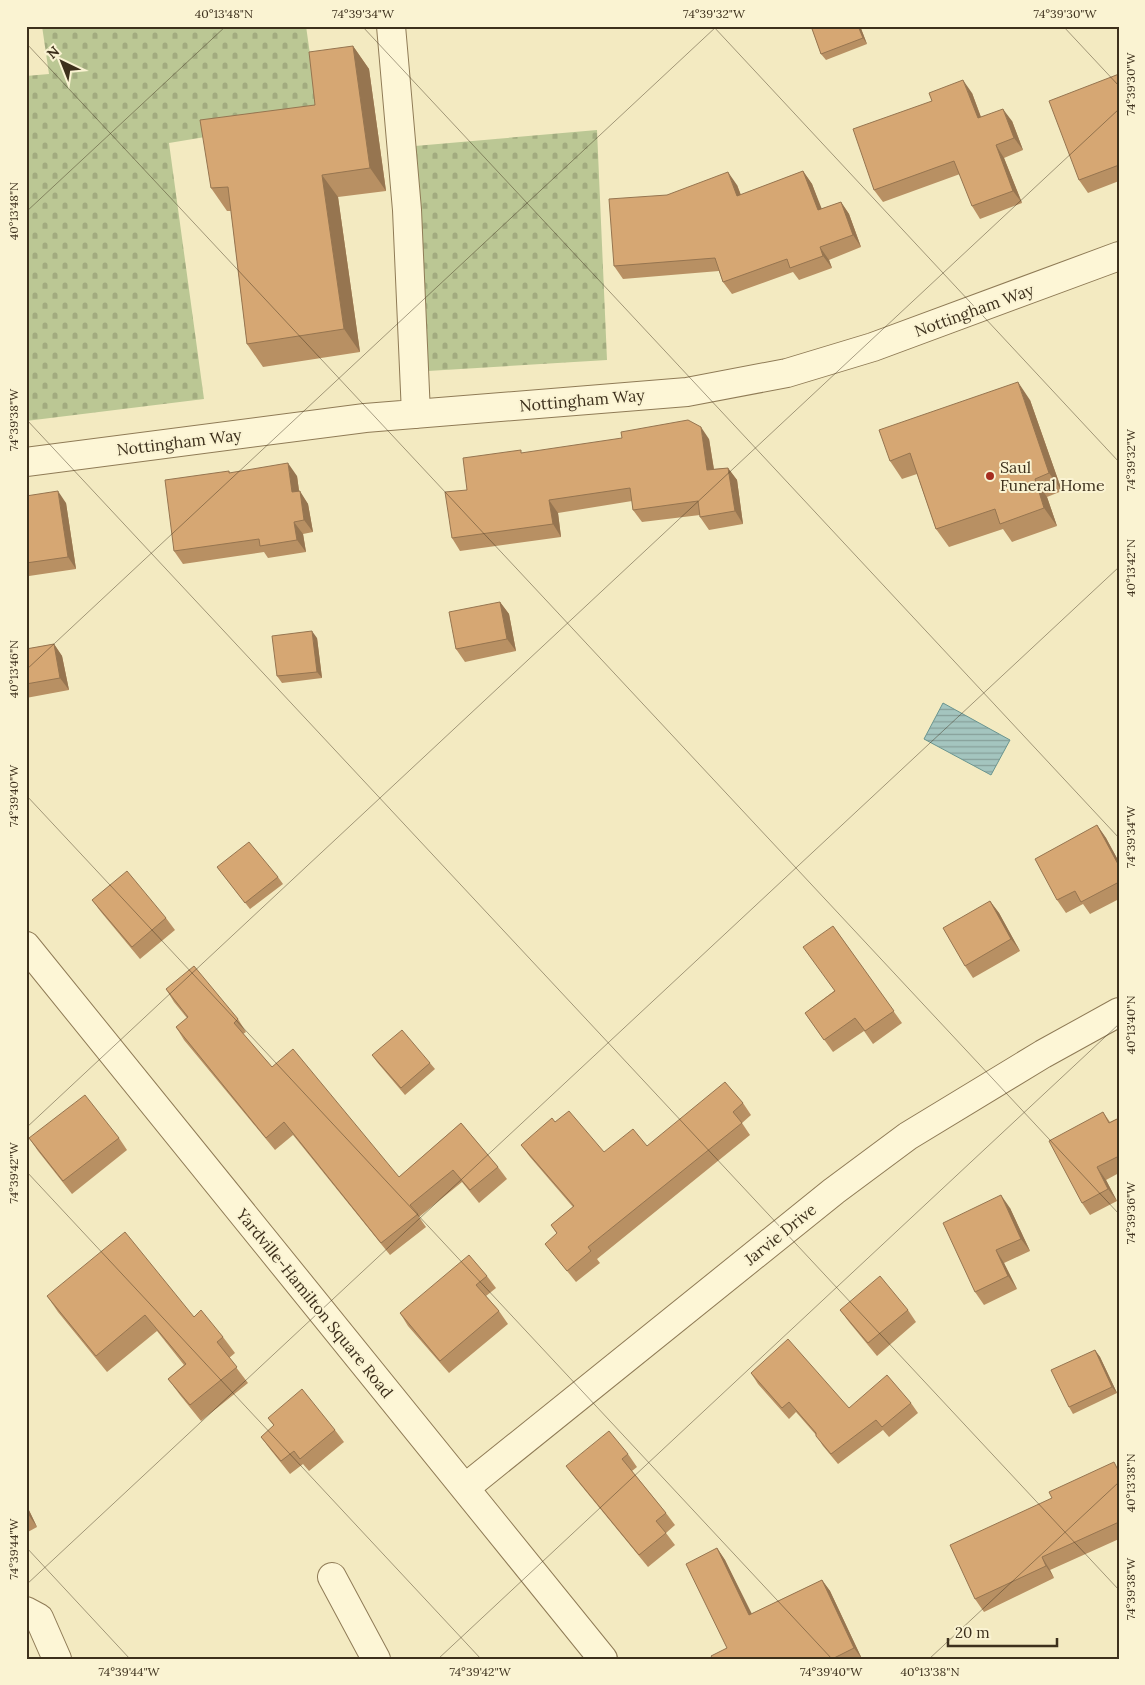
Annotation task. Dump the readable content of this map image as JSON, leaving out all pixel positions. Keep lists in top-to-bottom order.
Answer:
{
  "streets": {
    "street": ["Nottingham Way", "Jarvie Drive", "Yardville-Hamilton Square Road"]
  },
  "crossings": [
    ["Jarvie Drive", "Yardville-Hamilton Square Road"]
  ],
  "places": ["Saul Funeral Home"],
  "scale_bar": "20 m",
  "north": "top left",
  "coordinates": [
    "40°13'48\"N",
    "74°39'34\"W",
    "74°39'32\"W",
    "74°39'30\"W",
    "74°39'38\"W",
    "40°13'42\"N",
    "40°13'46\"N",
    "74°39'40\"W",
    "40°13'40\"N",
    "74°39'42\"W",
    "74°39'36\"W",
    "40°13'38\"N",
    "74°39'44\"W"
  ]
}
